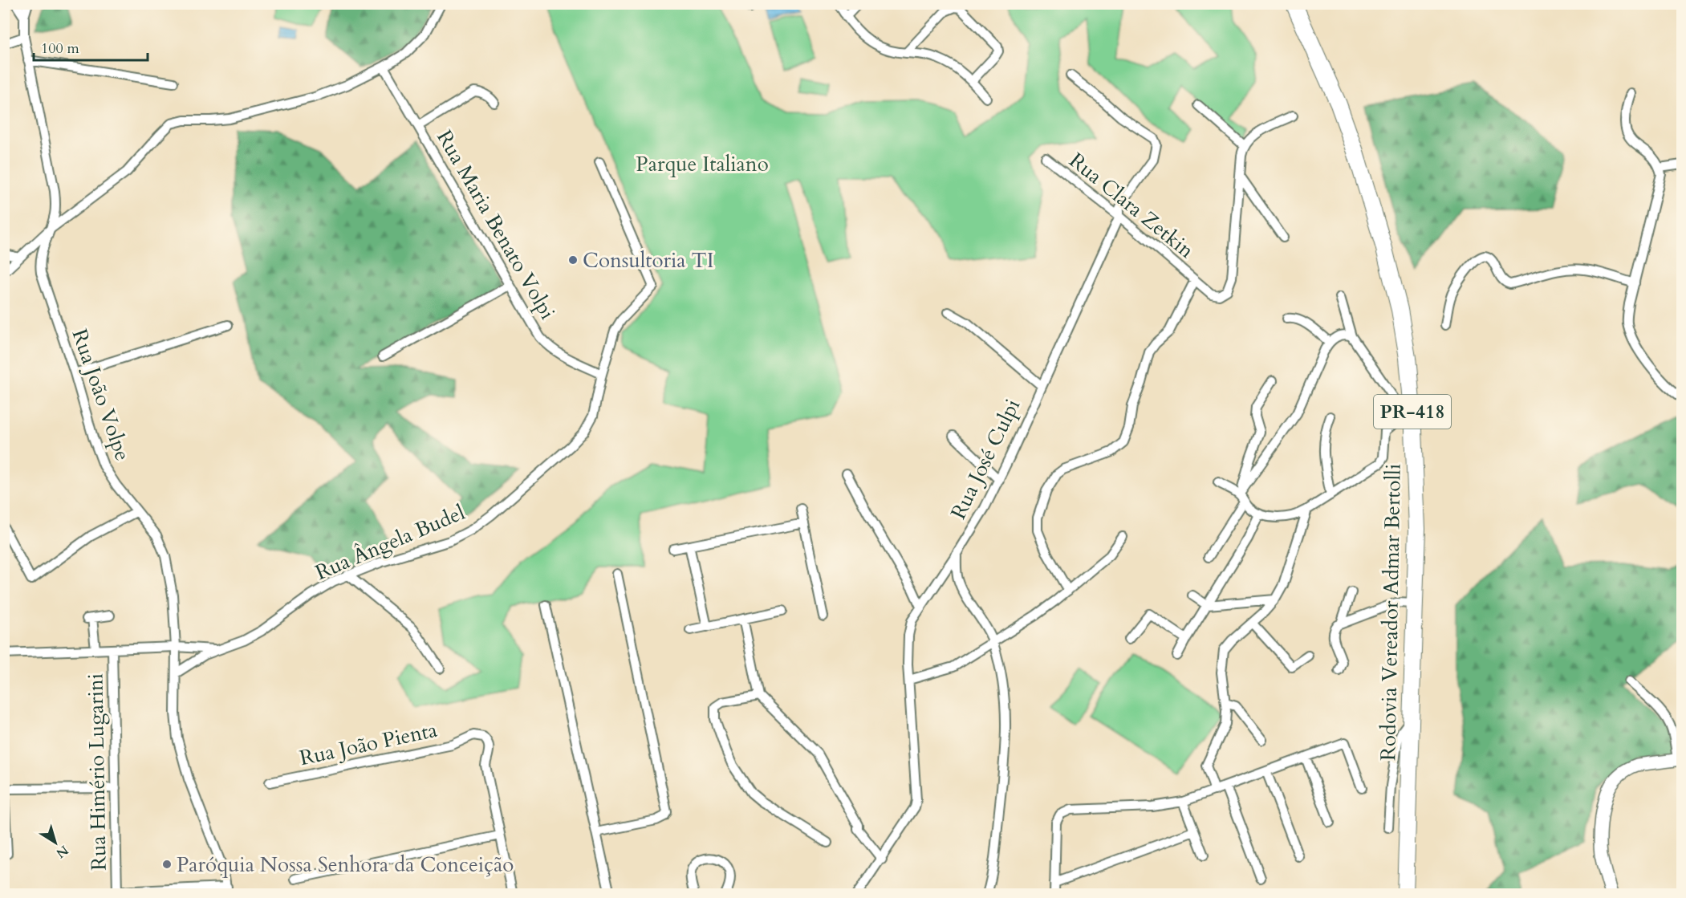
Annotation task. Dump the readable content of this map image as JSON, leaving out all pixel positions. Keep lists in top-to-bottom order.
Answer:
{
  "streets": {
    "highway": ["PR-418", "Rodovia Vereador Admar Bertolli"],
    "street": [
      "Rua Clara Zetkin",
      "Rua Maria Benato Volpi",
      "Rua João Volpe",
      "Rua José Culpi",
      "Rua Ângela Budel",
      "Rua João Pienta",
      "Rua Himério Lugarini"
    ]
  },
  "crossings": [
    ["Rua Clara Zetkin", "Rua José Culpi"],
    ["Rua Maria Benato Volpi", "Rua Ângela Budel"],
    ["Rua João Volpe", "Rua Ângela Budel"]
  ],
  "parks": ["Parque Italiano"],
  "places": ["Consultoria TI", "Paróquia Nossa Senhora da Conceição"],
  "scale_bar": "100 m",
  "north": "bottom right"
}
